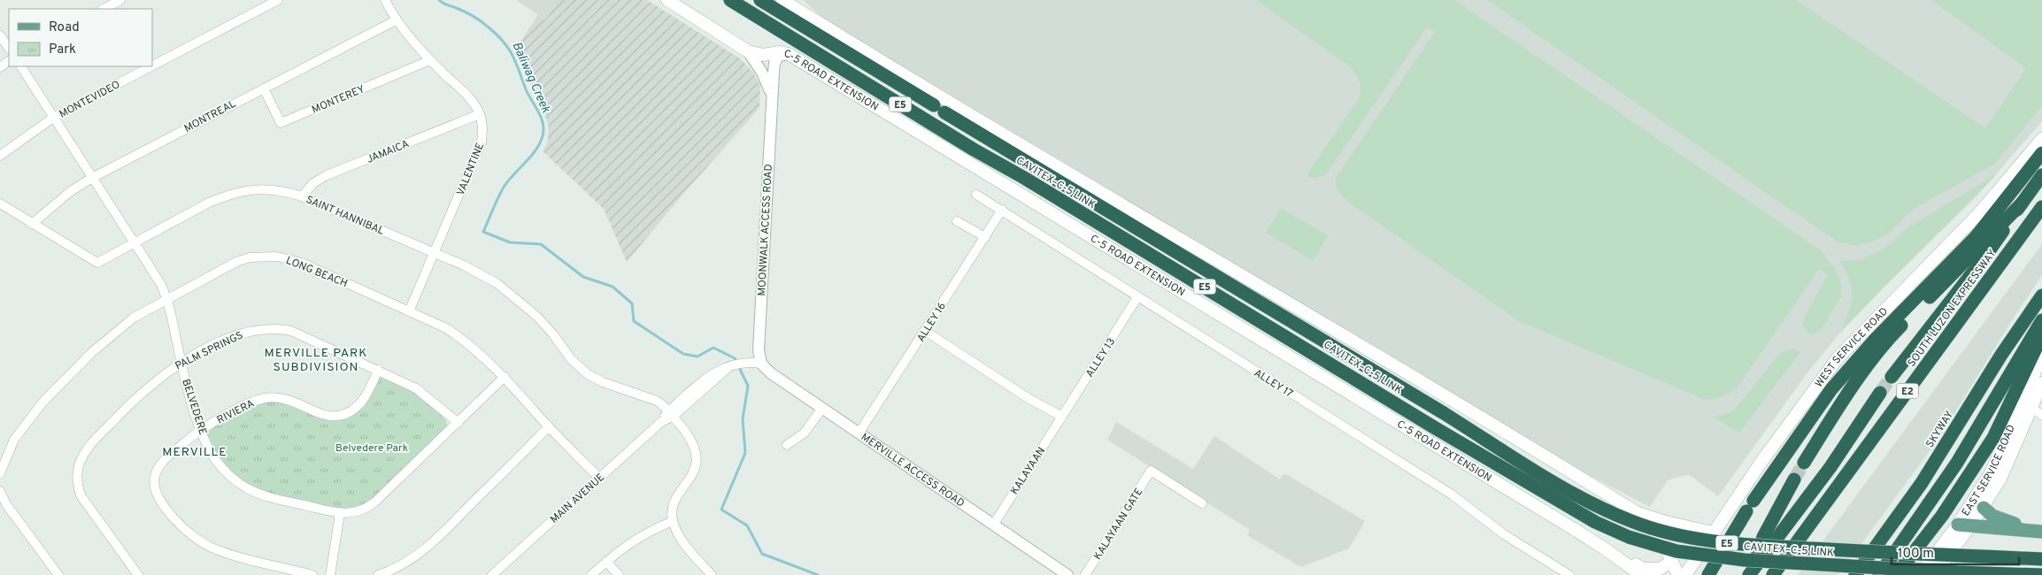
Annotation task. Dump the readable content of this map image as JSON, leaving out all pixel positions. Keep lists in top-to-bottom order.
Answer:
{
  "streets": {
    "highway": [
      "E5",
      "CAVITEX–C-5 LINK",
      "SOUTH LUZON EXPRESSWAY",
      "E2",
      "SKYWAY"
    ],
    "main road": ["C-5 ROAD EXTENSION", "WEST SERVICE ROAD", "EAST SERVICE ROAD"],
    "street": [
      "MONTEVIDEO",
      "MONTEREY",
      "MONTREAL",
      "JAMAICA",
      "VALENTINE",
      "SAINT HANNIBAL",
      "MOONWALK ACCESS ROAD",
      "LONG BEACH",
      "ALLEY 16",
      "PALM SPRINGS",
      "ALLEY 13",
      "ALLEY 17",
      "BELVEDERE",
      "RIVIERA",
      "MERVILLE ACCESS ROAD",
      "KALAYAAN",
      "MAIN AVENUE",
      "KALAYAAN GATE"
    ]
  },
  "crossings": [
    ["C-5 ROAD EXTENSION", "MOONWALK ACCESS ROAD"],
    ["MONTEVIDEO", "BELVEDERE"],
    ["MONTEREY", "MONTREAL"],
    ["MONTEREY", "VALENTINE"],
    ["MONTREAL", "VALENTINE"],
    ["MONTREAL", "SAINT HANNIBAL"],
    ["MONTREAL", "BELVEDERE"],
    ["JAMAICA", "VALENTINE"],
    ["JAMAICA", "SAINT HANNIBAL"],
    ["VALENTINE", "SAINT HANNIBAL"],
    ["VALENTINE", "LONG BEACH"],
    ["SAINT HANNIBAL", "BELVEDERE"],
    ["SAINT HANNIBAL", "MAIN AVENUE"],
    ["MOONWALK ACCESS ROAD", "MERVILLE ACCESS ROAD"],
    ["MOONWALK ACCESS ROAD", "MAIN AVENUE"],
    ["LONG BEACH", "BELVEDERE"],
    ["LONG BEACH", "MAIN AVENUE"],
    ["ALLEY 16", "ALLEY 17"],
    ["ALLEY 16", "MERVILLE ACCESS ROAD"],
    ["PALM SPRINGS", "BELVEDERE"],
    ["PALM SPRINGS", "RIVIERA"],
    ["ALLEY 13", "ALLEY 17"],
    ["ALLEY 13", "KALAYAAN"],
    ["BELVEDERE", "RIVIERA"],
    ["MERVILLE ACCESS ROAD", "KALAYAAN"],
    ["MERVILLE ACCESS ROAD", "MAIN AVENUE"]
  ],
  "districts": ["MERVILLE PARK SUBDIVISION", "MERVILLE"],
  "water": ["Baliwag Creek"],
  "parks": ["Belvedere Park"],
  "legend": ["Road", "Park"],
  "scale_bar": "100 m"
}
